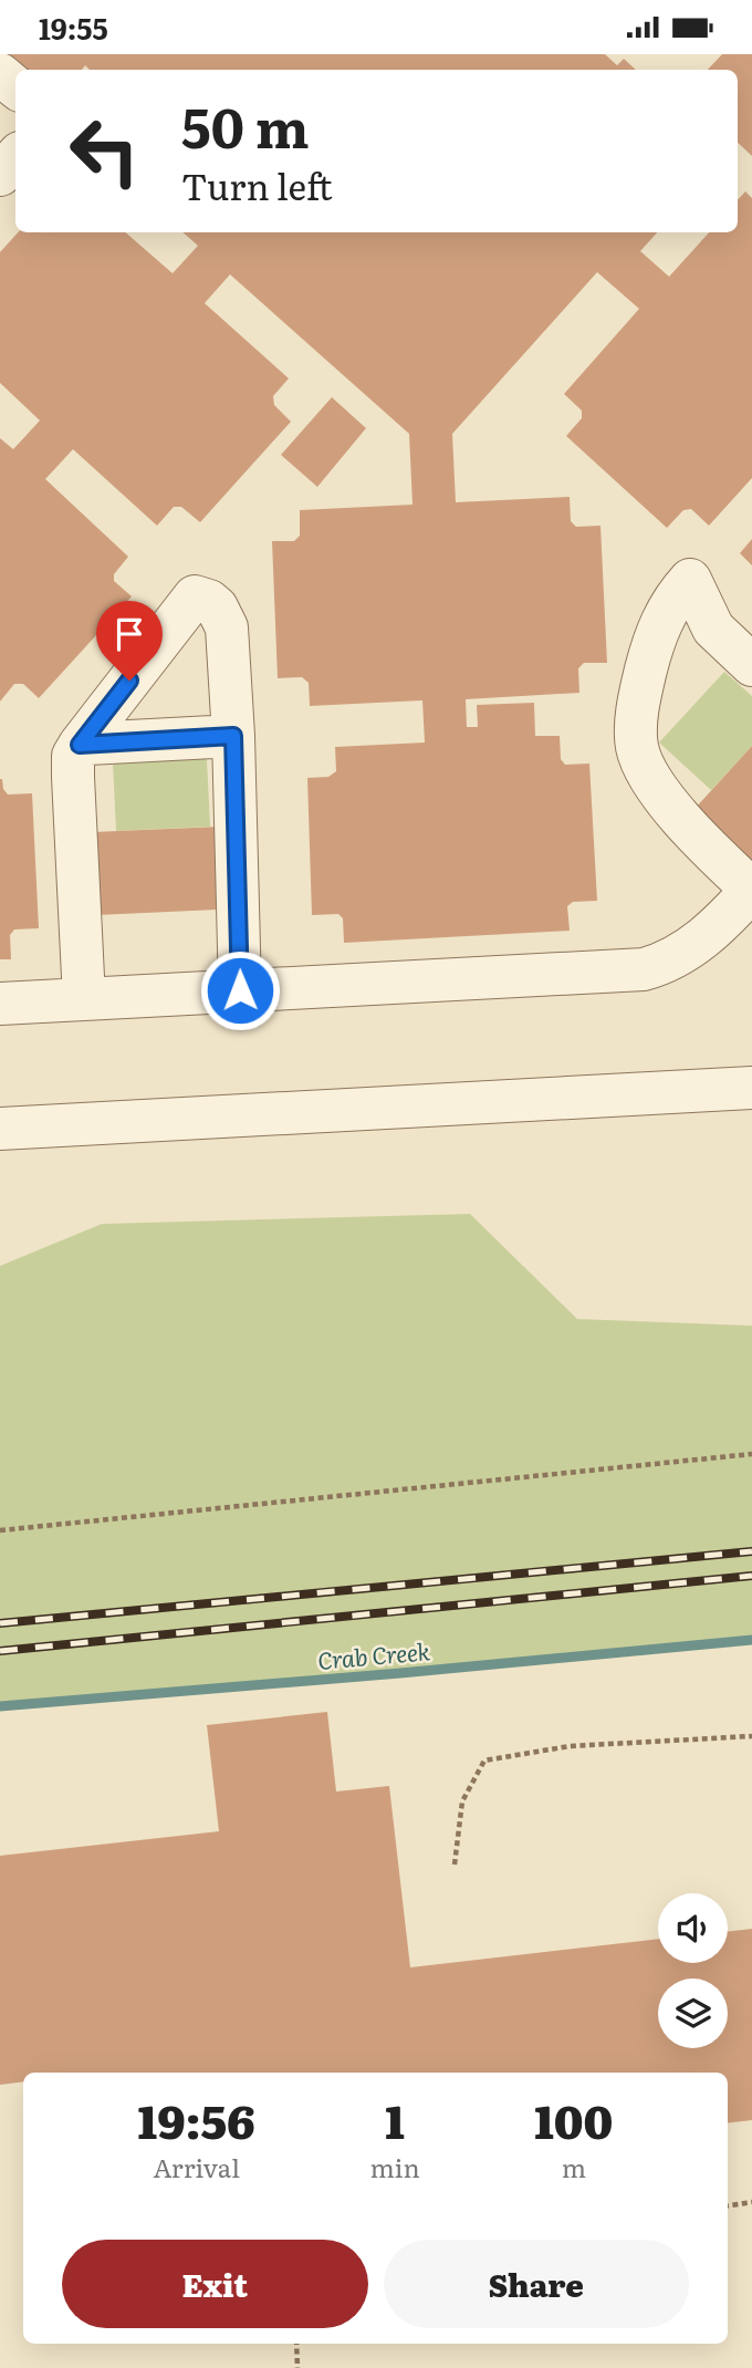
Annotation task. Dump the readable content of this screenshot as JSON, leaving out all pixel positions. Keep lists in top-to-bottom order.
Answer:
{
  "water": ["Crab Creek"],
  "page": {
    "status": "19:55",
    "turn": ["50 m", "Turn left"],
    "eta": [
      "19:56",
      "Arrival",
      "1",
      "min",
      "100",
      "m"
    ],
    "buttons": ["Exit", "Share"]
  }
}
